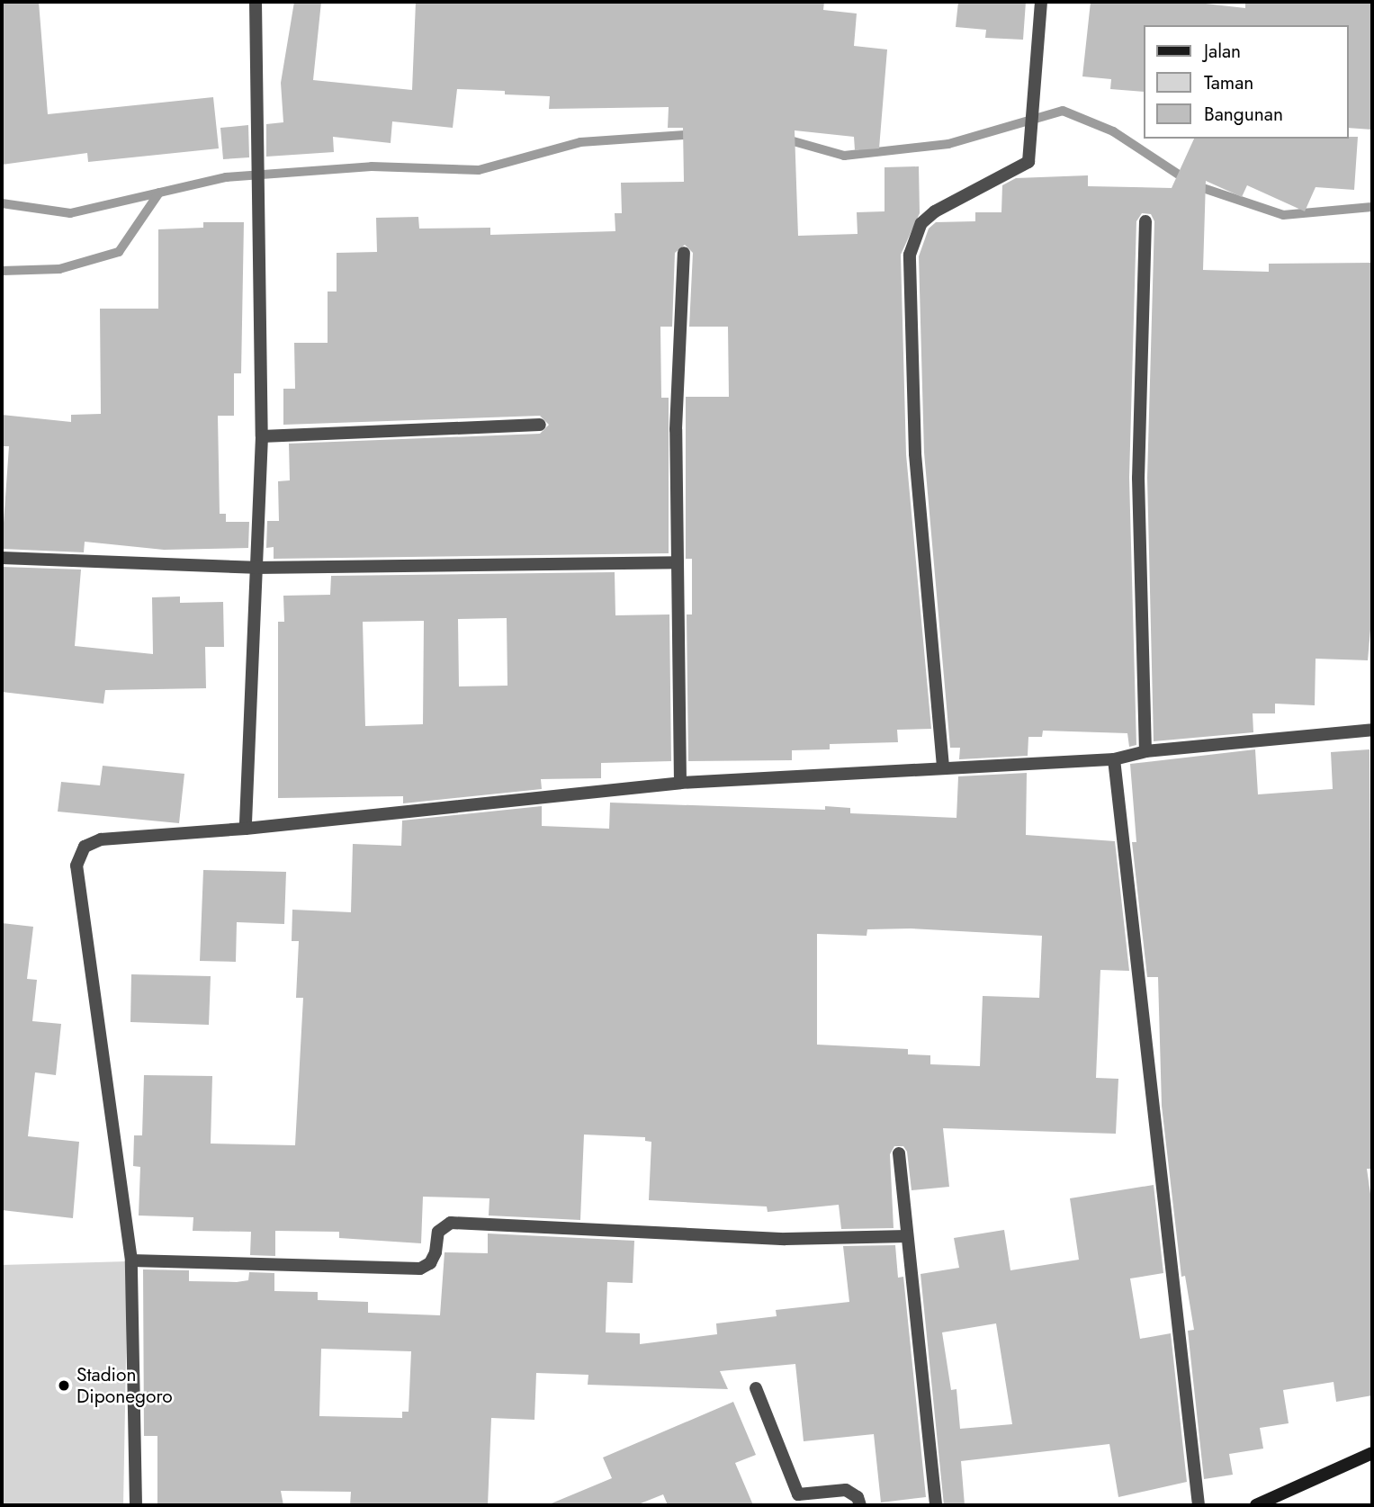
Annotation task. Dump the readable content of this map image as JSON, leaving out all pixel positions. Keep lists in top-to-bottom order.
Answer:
{
  "places": ["Stadion Diponegoro"],
  "legend": ["Jalan", "Taman", "Bangunan"]
}
